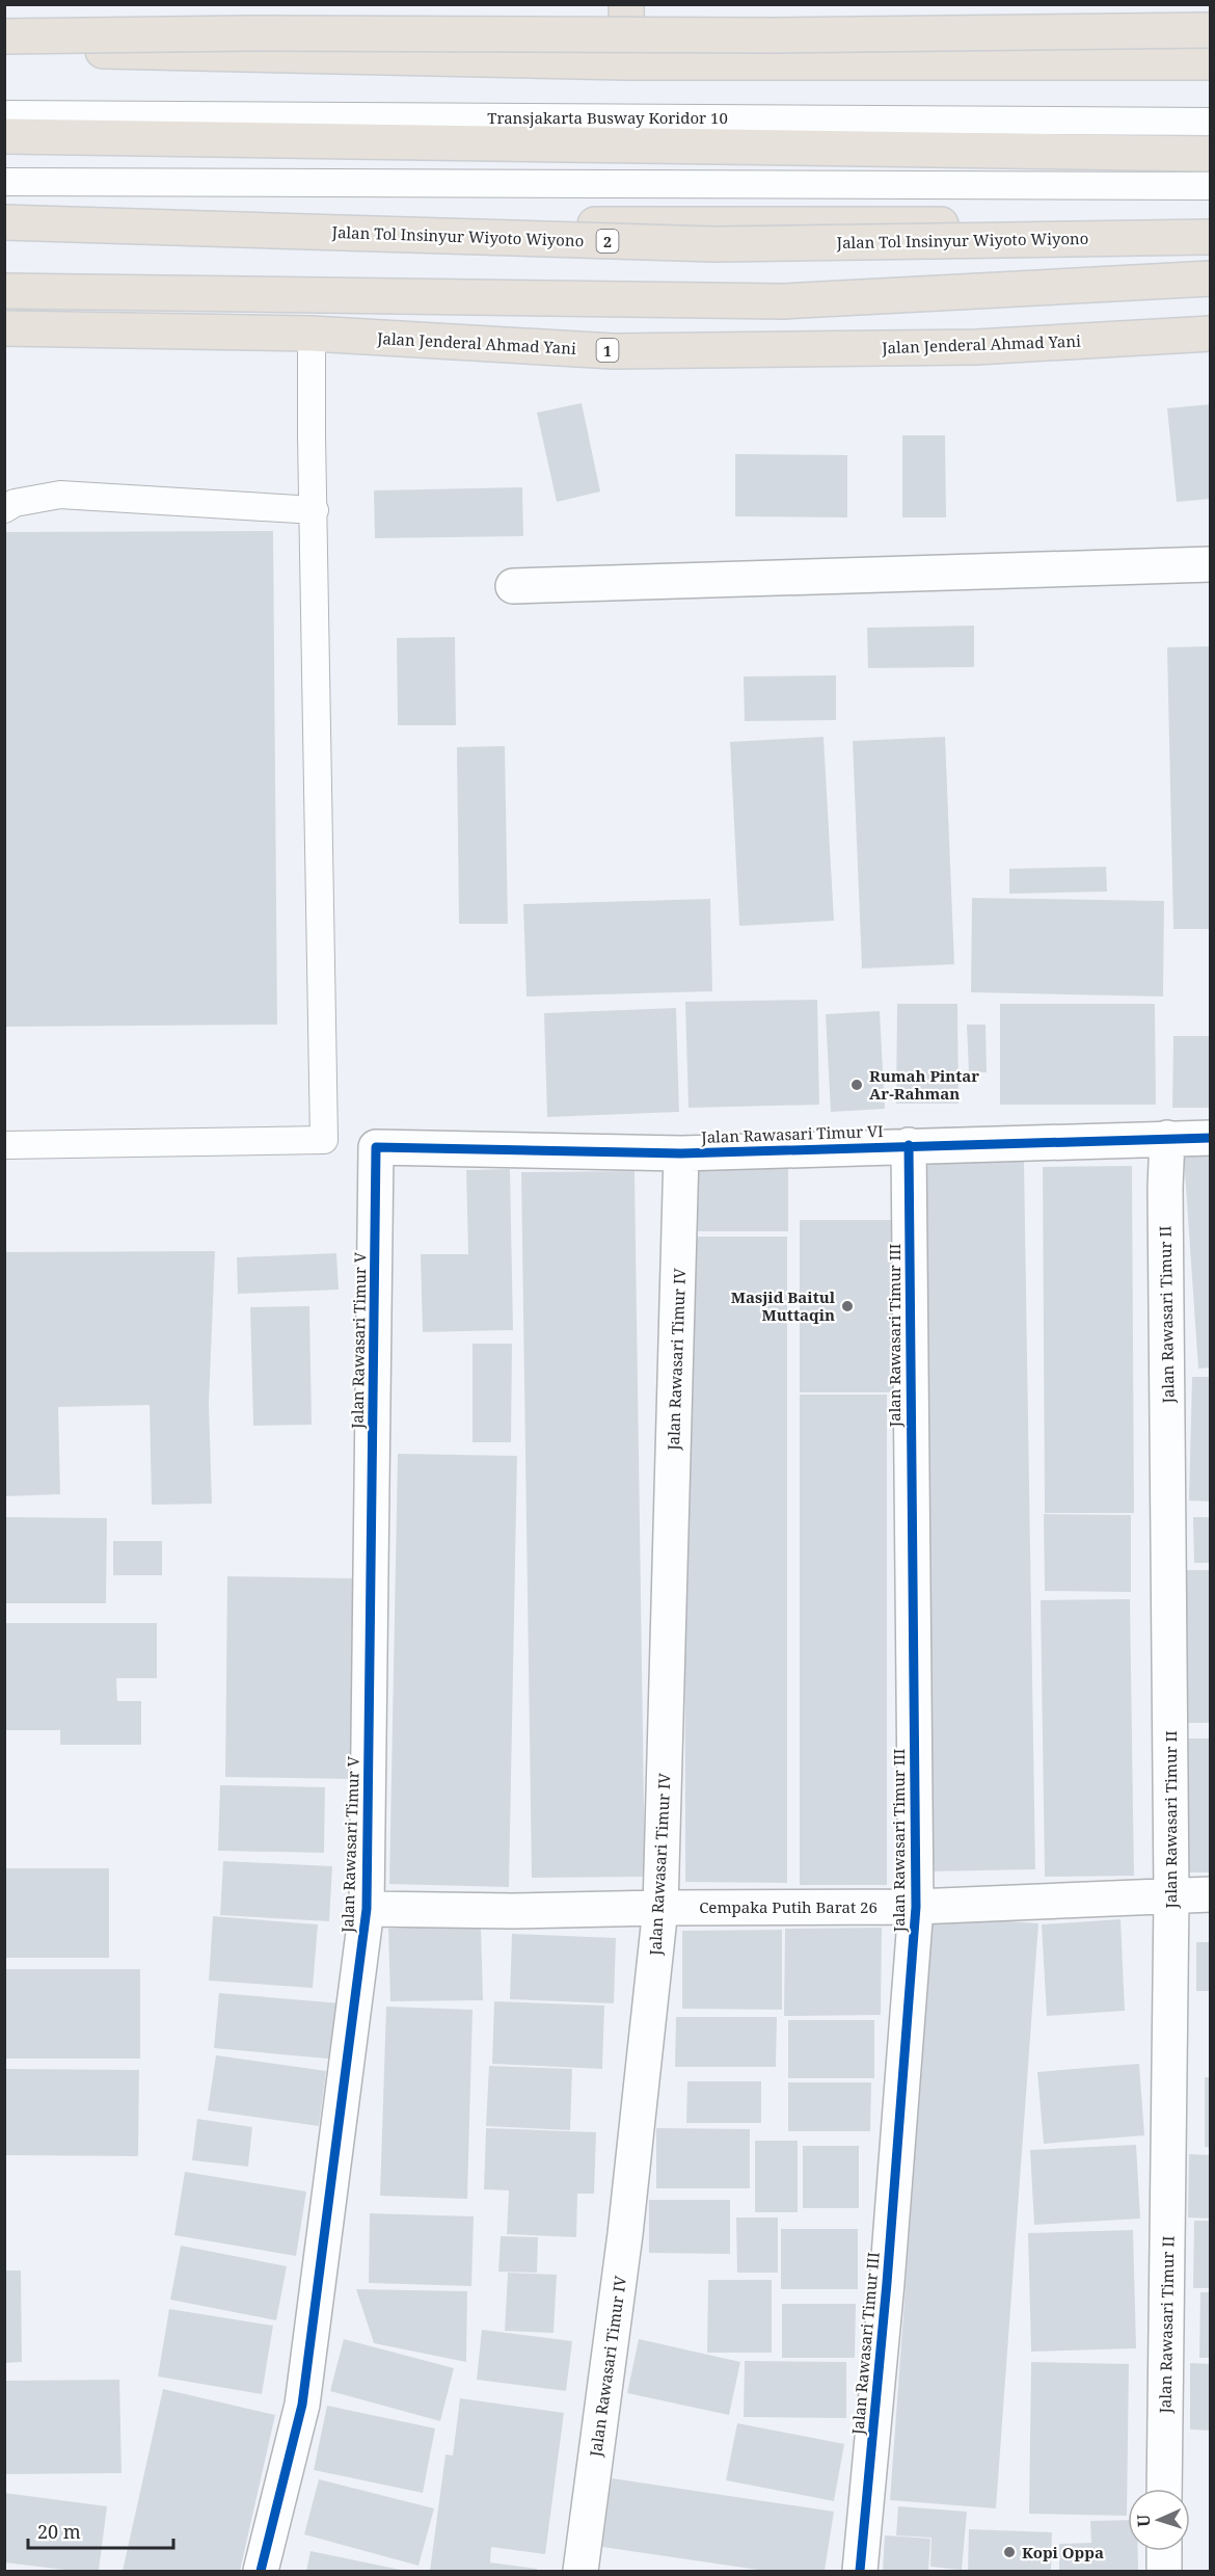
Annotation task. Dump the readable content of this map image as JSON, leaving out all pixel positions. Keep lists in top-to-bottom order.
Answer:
{
  "streets": {
    "highway": [
      "Jalan Tol Insinyur Wiyoto Wiyono",
      "2",
      "Jalan Jenderal Ahmad Yani",
      "1"
    ],
    "street": [
      "Jalan Rawasari Timur VI",
      "Jalan Rawasari Timur II",
      "Jalan Rawasari Timur III",
      "Jalan Rawasari Timur V",
      "Jalan Rawasari Timur IV",
      "Cempaka Putih Barat 26"
    ],
    "lane": ["Transjakarta Busway Koridor 10"]
  },
  "crossings": [
    ["Jalan Rawasari Timur VI", "Jalan Rawasari Timur II"],
    ["Jalan Rawasari Timur VI", "Jalan Rawasari Timur III"],
    ["Jalan Rawasari Timur VI", "Jalan Rawasari Timur V"],
    ["Jalan Rawasari Timur VI", "Jalan Rawasari Timur IV"],
    ["Jalan Rawasari Timur II", "Cempaka Putih Barat 26"],
    ["Jalan Rawasari Timur III", "Cempaka Putih Barat 26"],
    ["Jalan Rawasari Timur V", "Cempaka Putih Barat 26"],
    ["Jalan Rawasari Timur IV", "Cempaka Putih Barat 26"]
  ],
  "places": ["Rumah Pintar Ar-Rahman", "Masjid Baitul Muttaqin", "Kopi Oppa"],
  "scale_bar": "20 m",
  "north": "left"
}
